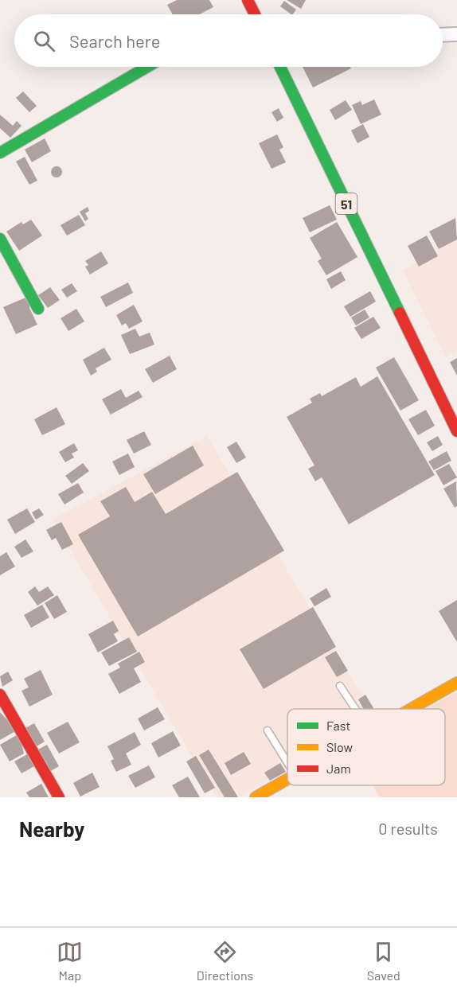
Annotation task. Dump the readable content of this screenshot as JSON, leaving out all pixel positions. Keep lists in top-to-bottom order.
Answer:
{
  "streets": {
    "main road": ["51"]
  },
  "legend": ["Fast", "Slow", "Jam"],
  "page": {
    "search": "Search here",
    "heading": ["Nearby", "0 results"],
    "nav": ["Map", "Directions", "Saved"]
  }
}
